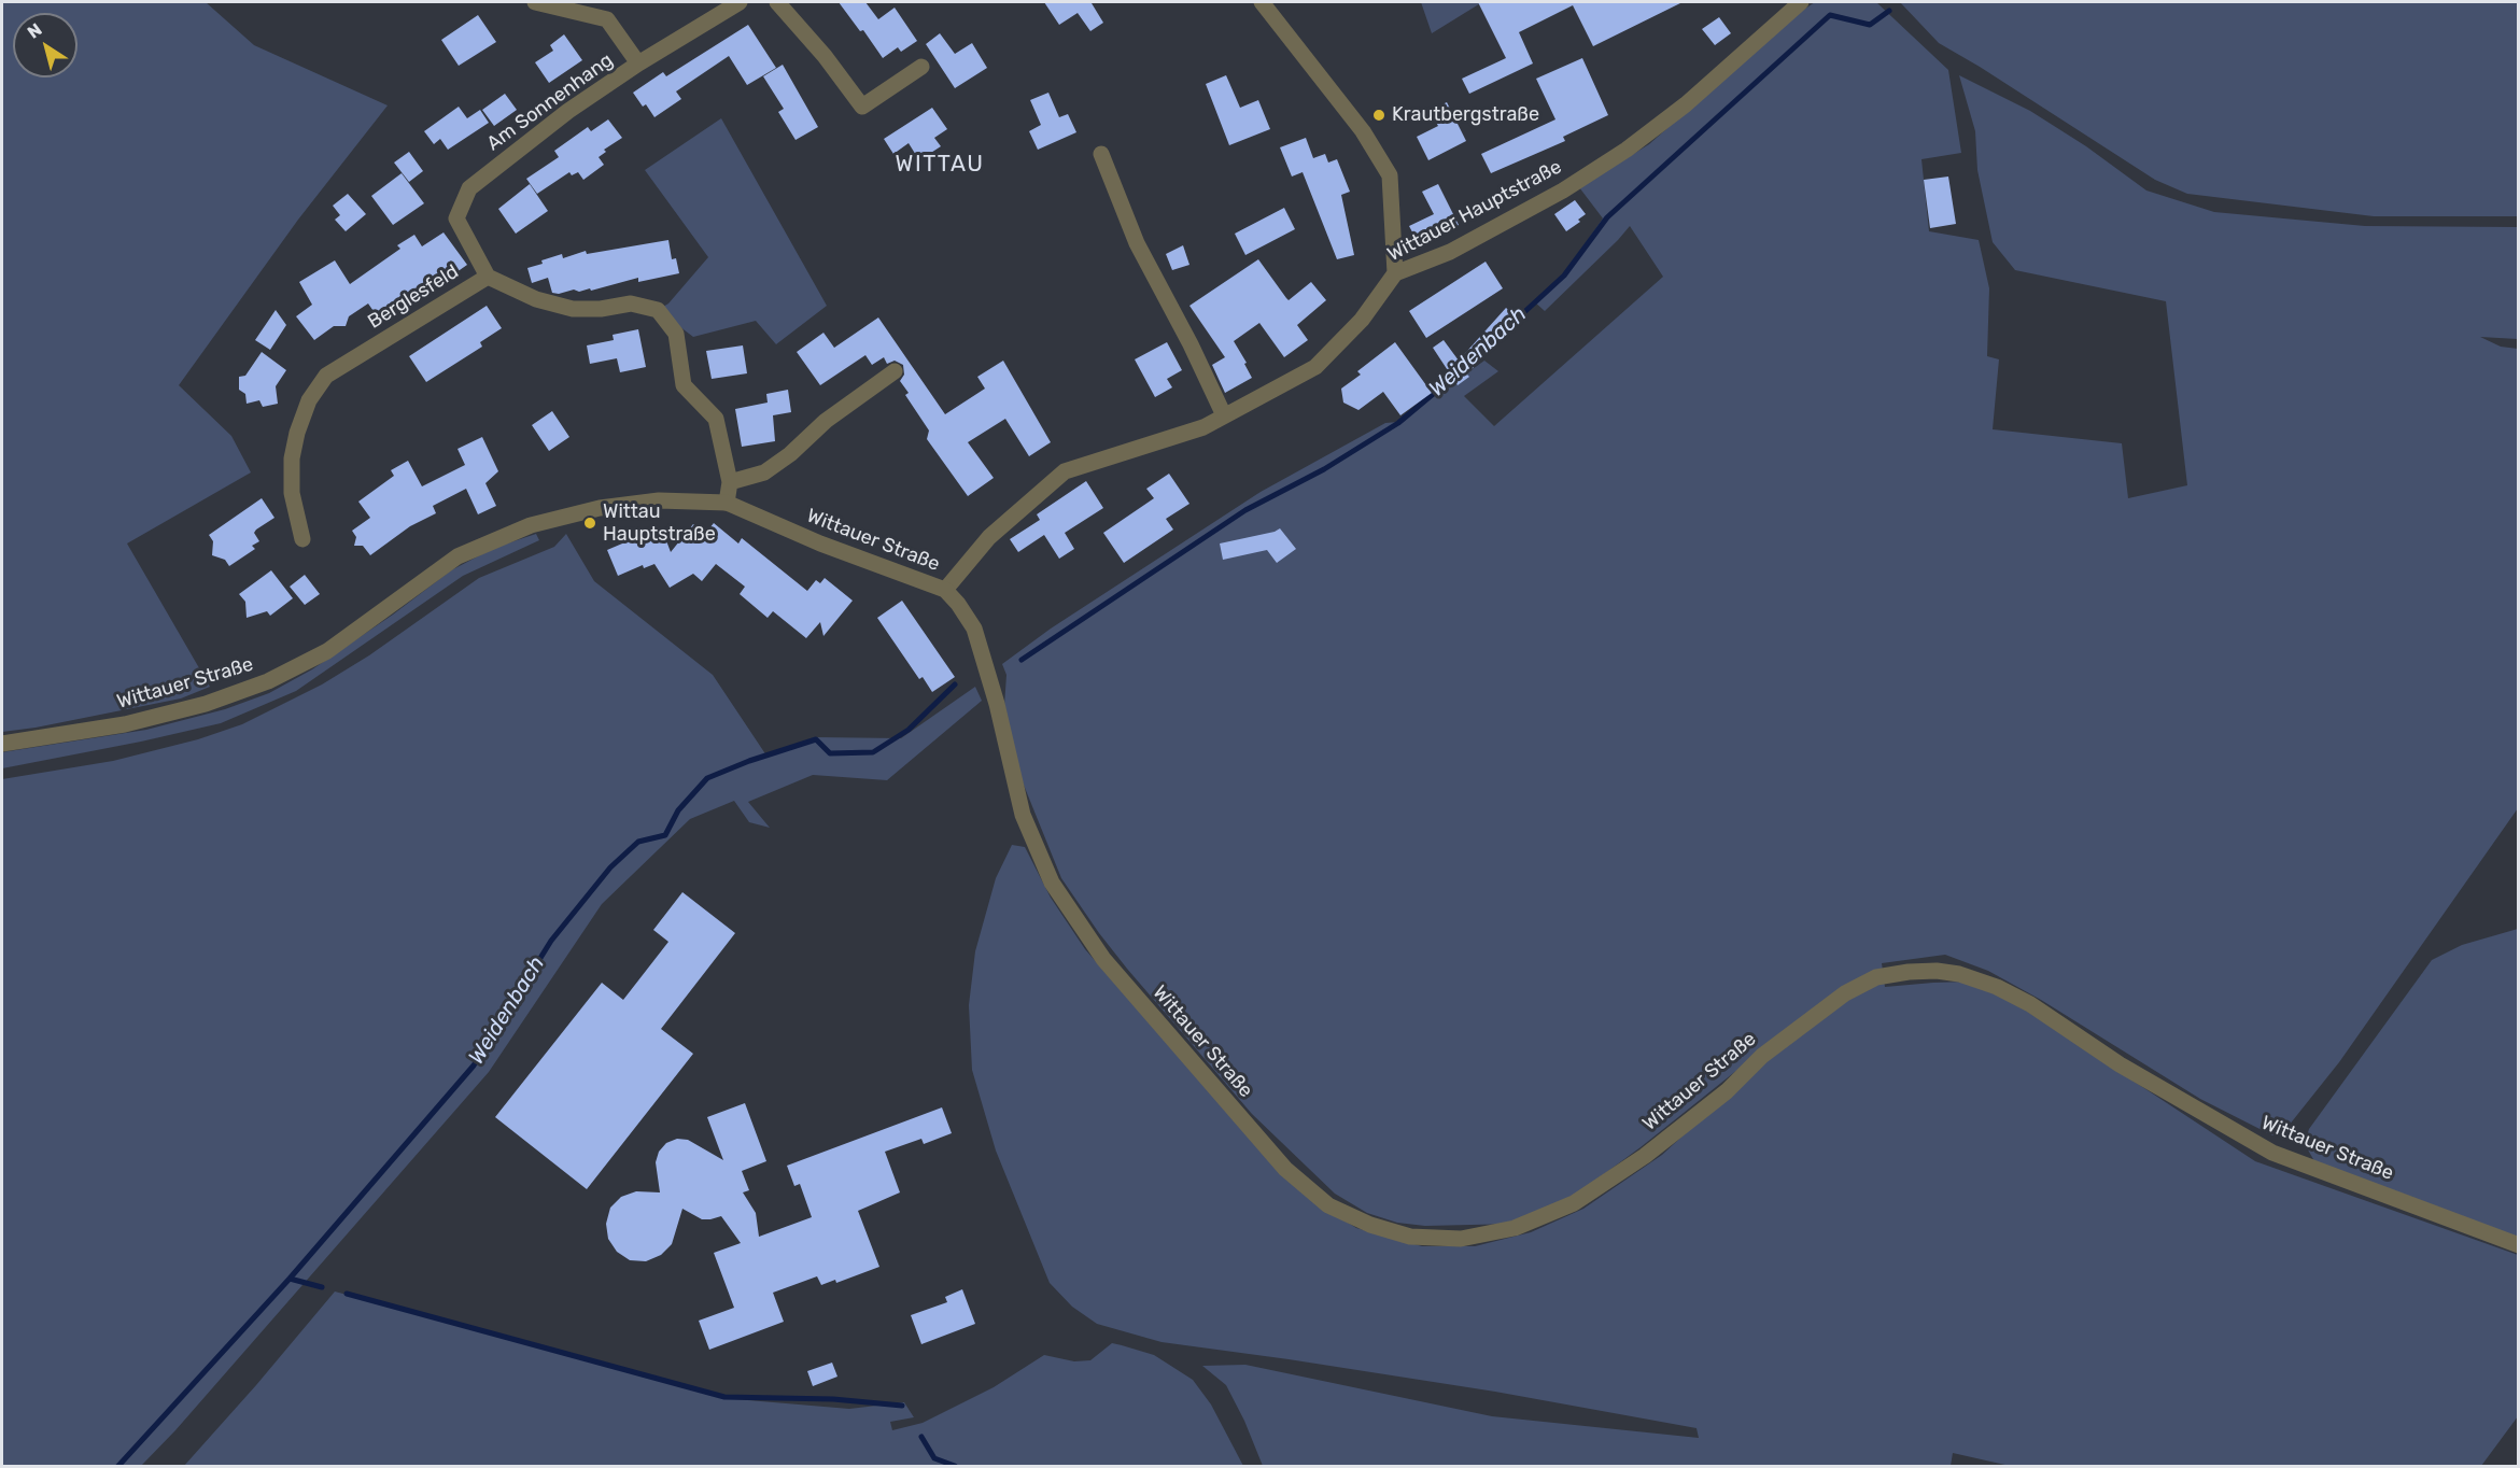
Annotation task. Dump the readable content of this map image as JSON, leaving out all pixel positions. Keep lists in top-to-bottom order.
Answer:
{
  "streets": {
    "street": [
      "Am Sonnenhang",
      "Wittauer Hauptstraße",
      "Berglesfeld",
      "Wittauer Straße"
    ]
  },
  "crossings": [
    ["Am Sonnenhang", "Berglesfeld"],
    ["Wittauer Hauptstraße", "Wittauer Straße"],
    ["Berglesfeld", "Wittauer Straße"]
  ],
  "districts": ["WITTAU"],
  "water": ["Weidenbach"],
  "places": ["Krautbergstraße", "Wittau Hauptstraße"],
  "north": "top left"
}
